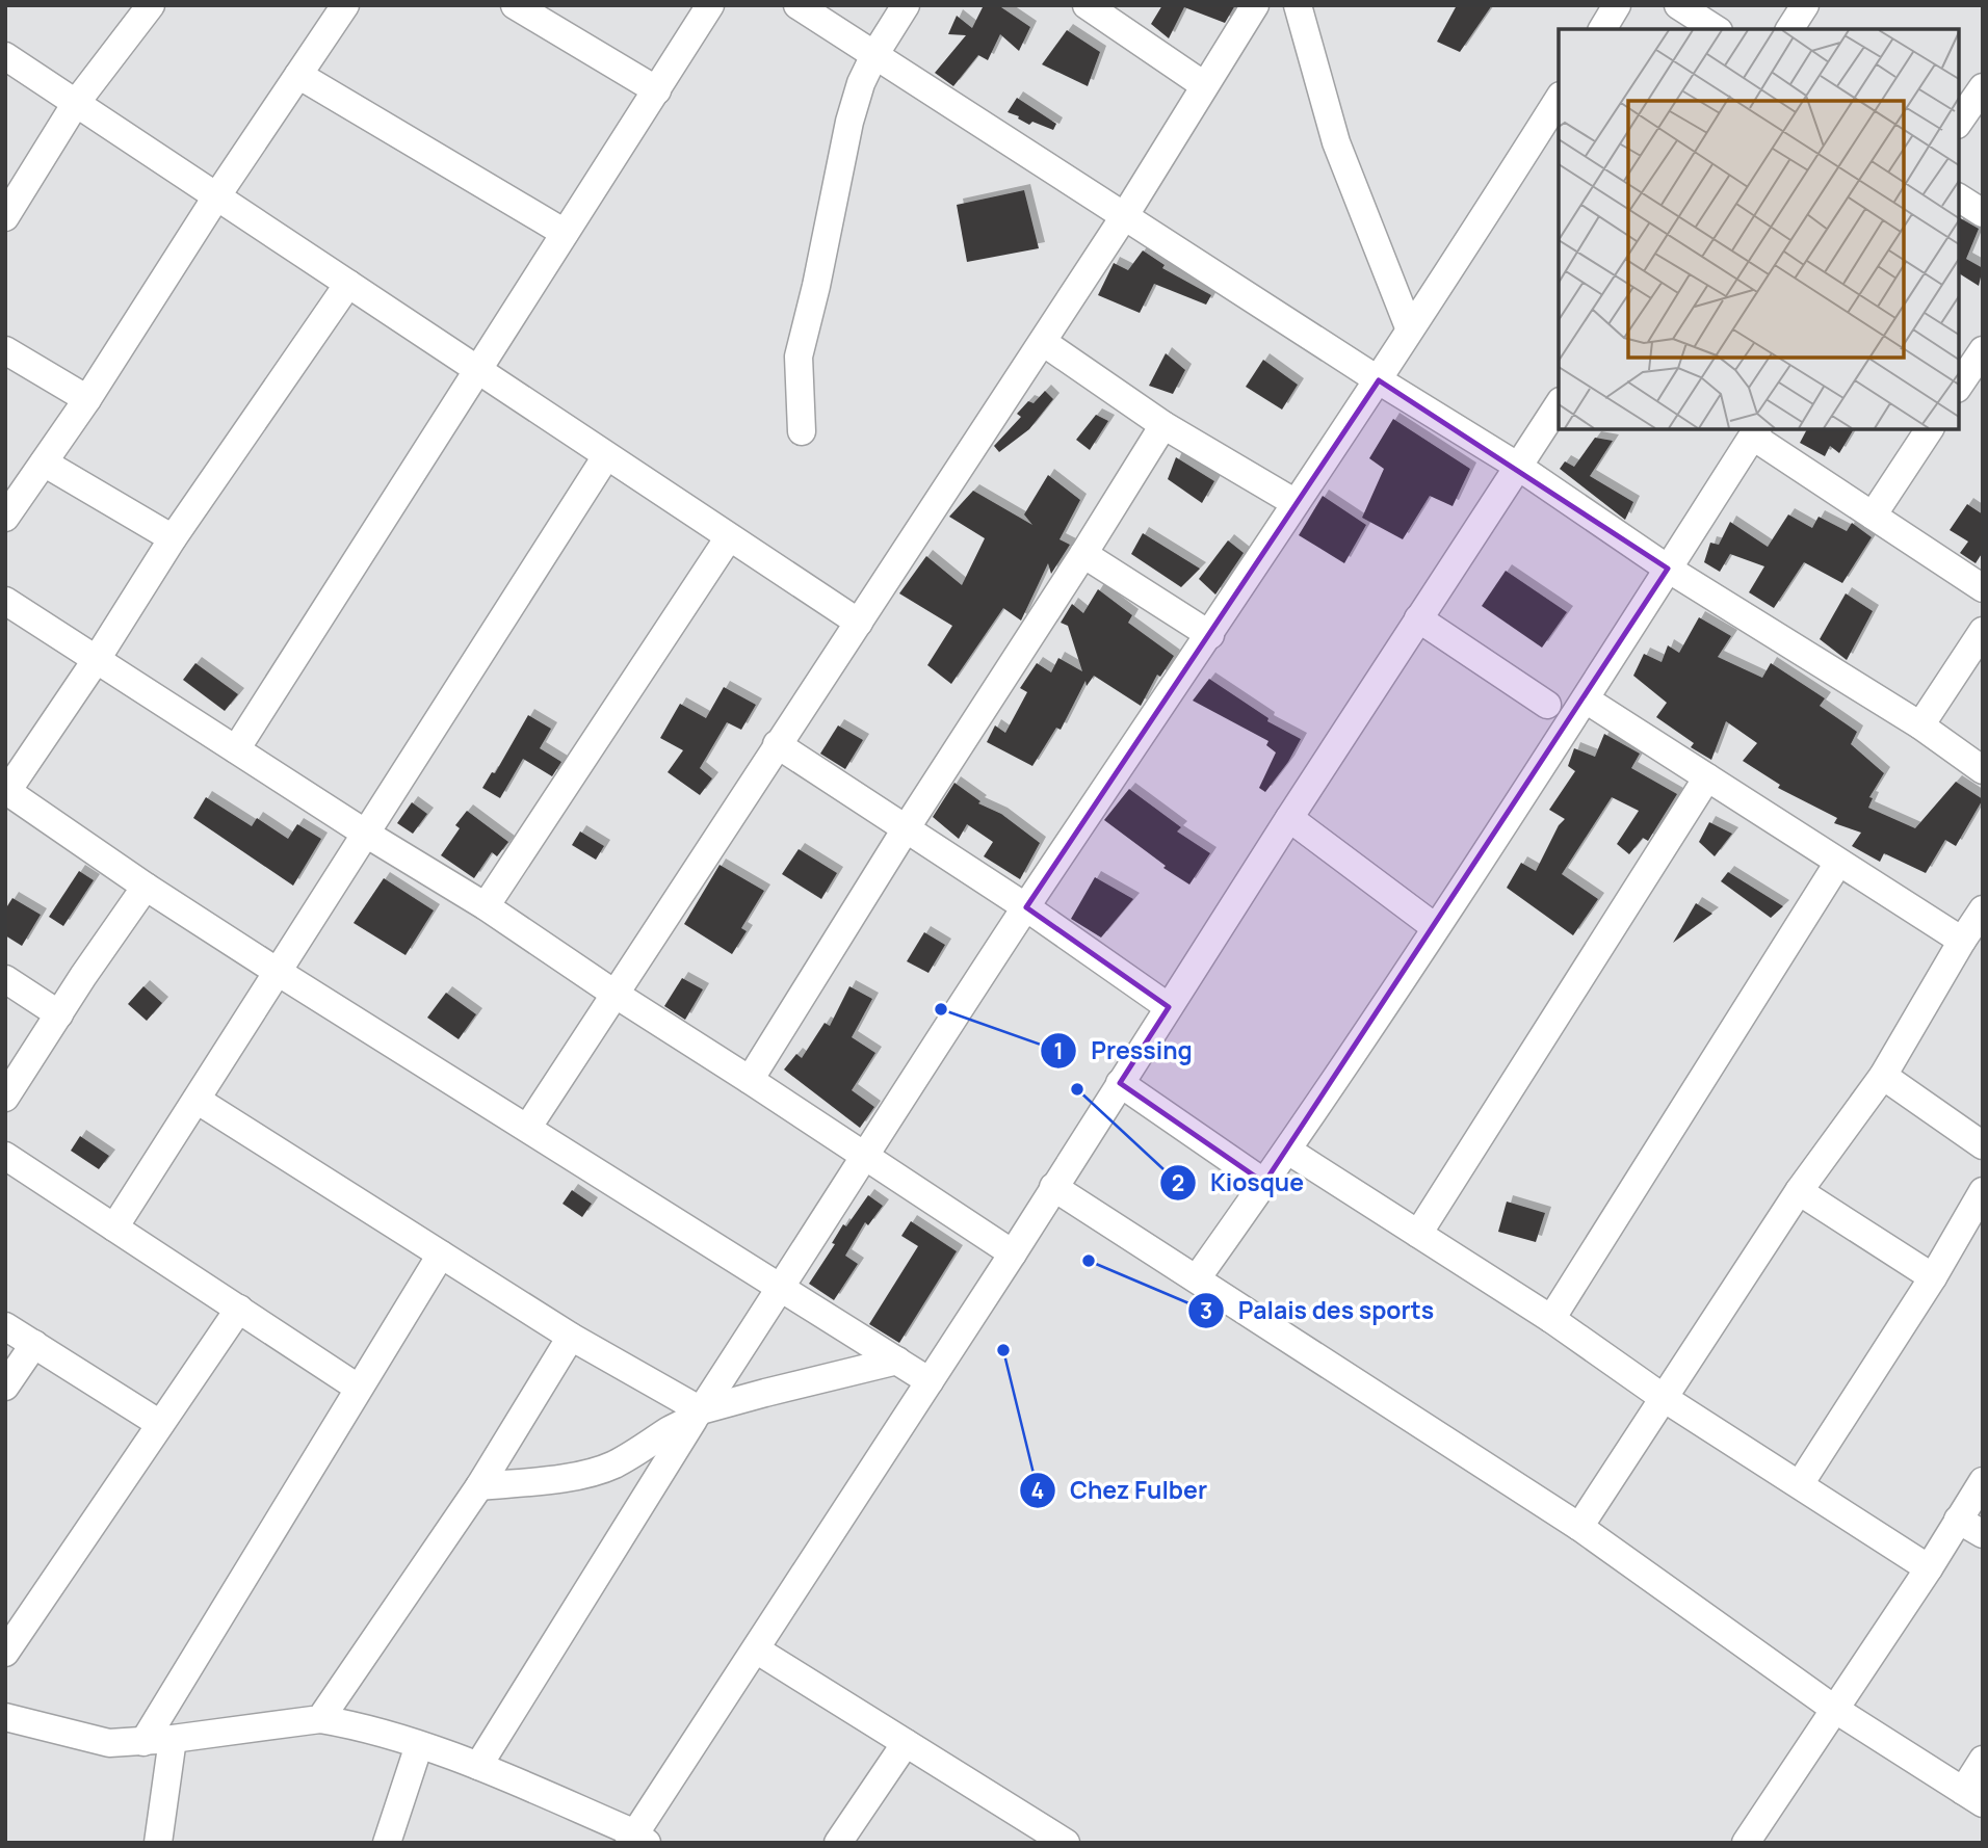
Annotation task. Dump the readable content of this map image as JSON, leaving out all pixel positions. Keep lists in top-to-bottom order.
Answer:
{
  "places": [
    "Pressing",
    "Kiosque",
    "Palais des sports",
    "Chez Fulber"
  ]
}
